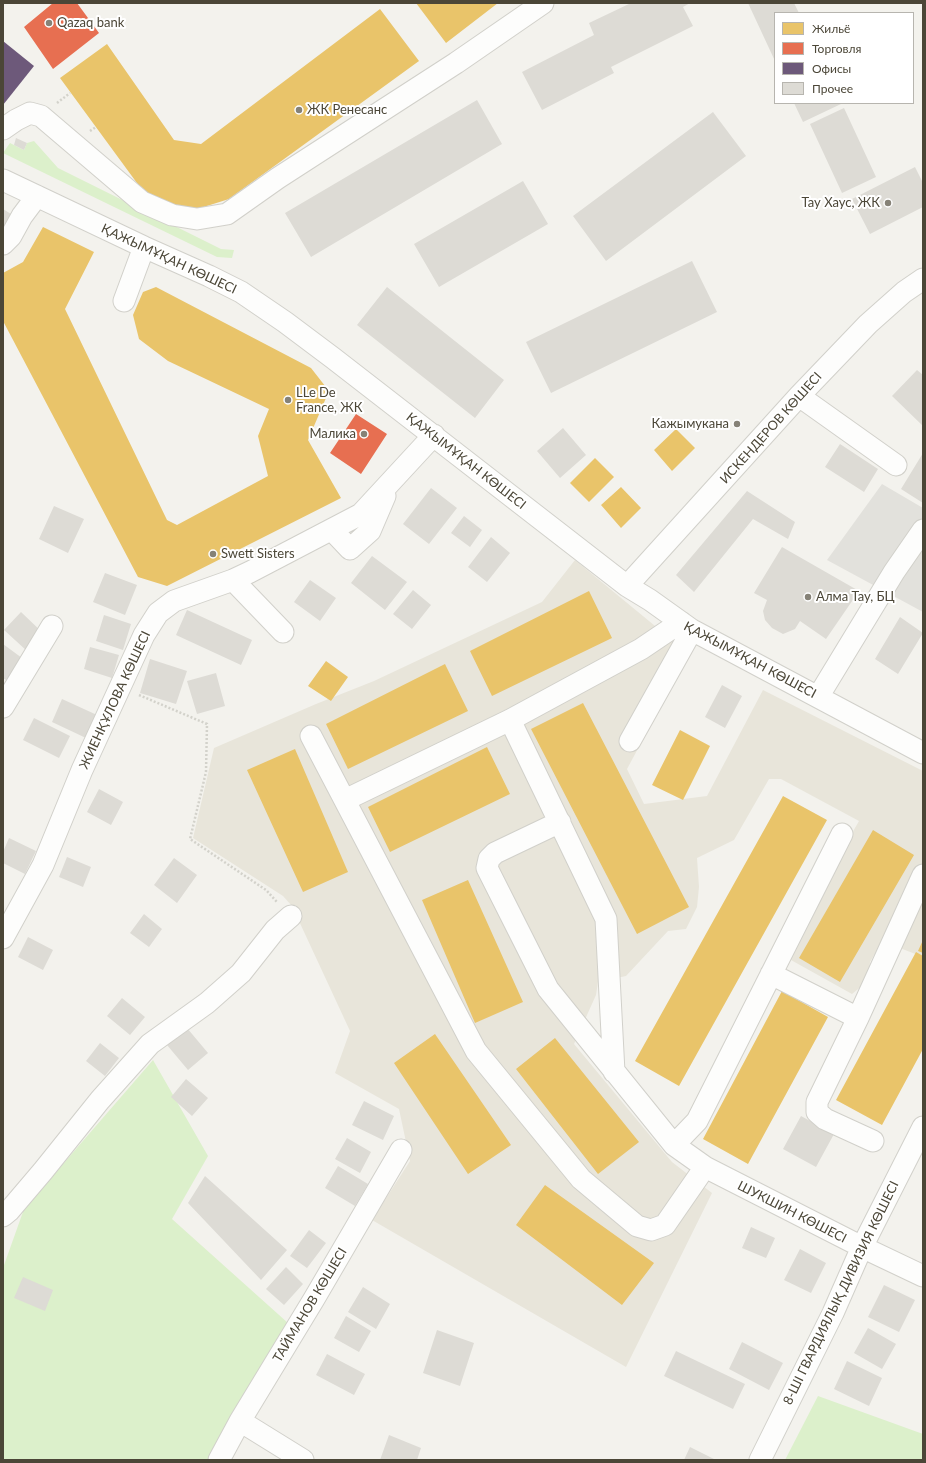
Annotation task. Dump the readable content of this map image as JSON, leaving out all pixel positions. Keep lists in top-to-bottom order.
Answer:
{
  "streets": {
    "street": [
      "ҚАЖЫМҰҚАН КӨШЕСІ",
      "ИСКЕНДЕРОВ КӨШЕСІ",
      "ЖИЕНҚҰЛОВА КӨШЕСІ",
      "ШУКШИН КӨШЕСІ",
      "8-ШІ ГВАРДИЯЛЫҚ ДИВИЗИЯ КӨШЕСІ",
      "ТАЙМАНОВ КӨШЕСІ"
    ]
  },
  "crossings": [
    ["ҚАЖЫМҰҚАН КӨШЕСІ", "ИСКЕНДЕРОВ КӨШЕСІ"],
    ["ҚАЖЫМҰҚАН КӨШЕСІ", "ЖИЕНҚҰЛОВА КӨШЕСІ"],
    ["ШУКШИН КӨШЕСІ", "8-ШІ ГВАРДИЯЛЫҚ ДИВИЗИЯ КӨШЕСІ"]
  ],
  "places": [
    "Qazaq bank",
    "ЖК Ренесанс",
    "Тау Хаус, ЖК",
    "LLe De France, ЖК",
    "Кажымукана",
    "Малика",
    "Swett Sisters",
    "Алма Тау, БЦ"
  ],
  "legend": [
    "Жильё",
    "Торговля",
    "Офисы",
    "Прочее"
  ]
}
